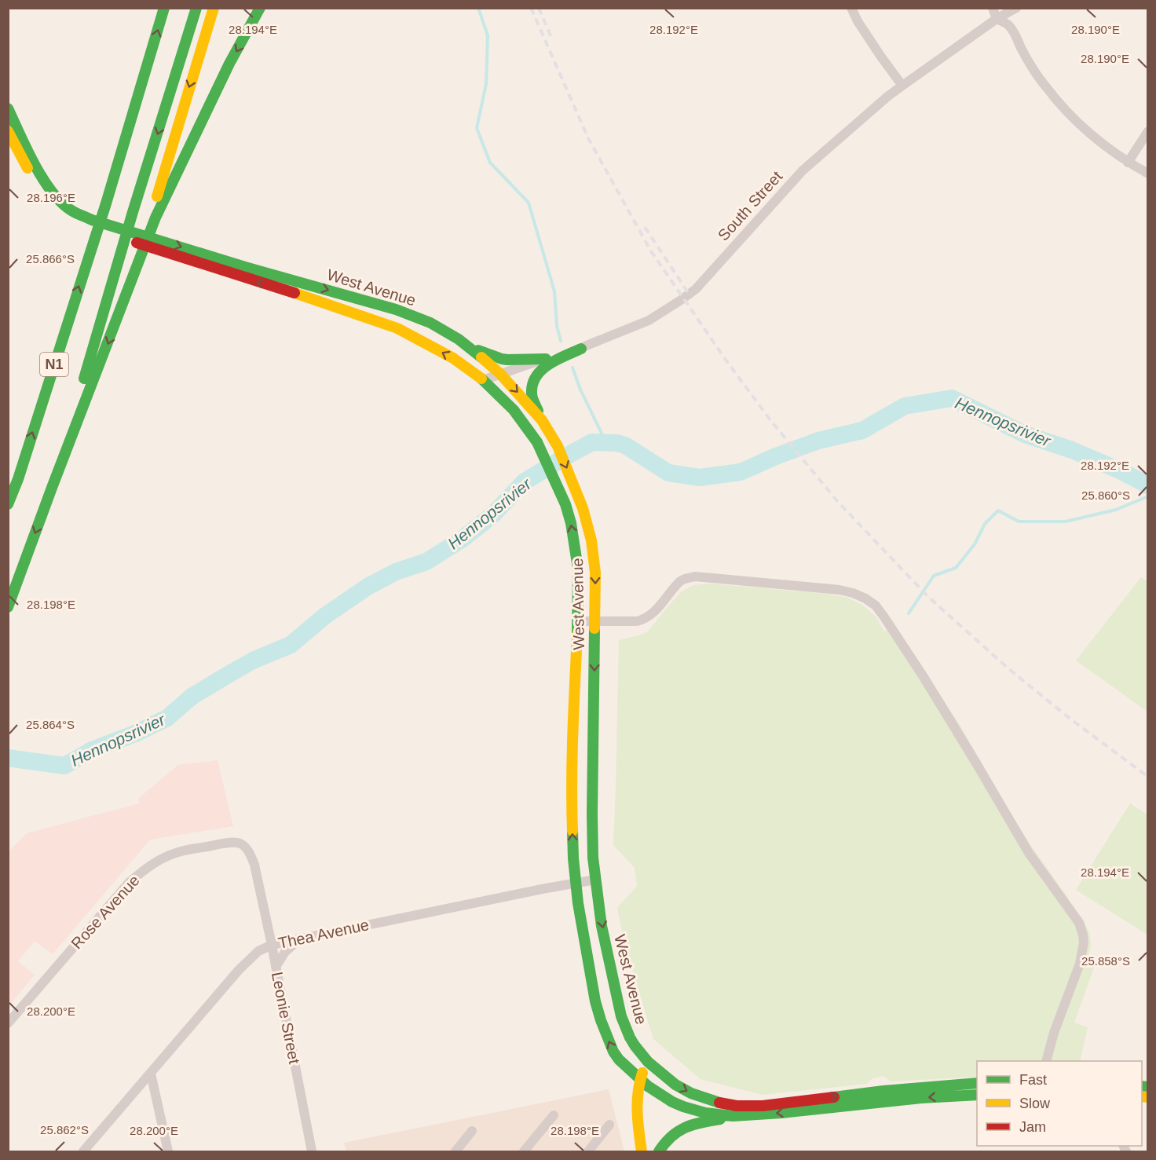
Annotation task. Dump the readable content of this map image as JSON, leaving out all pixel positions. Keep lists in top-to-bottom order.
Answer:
{
  "streets": {
    "main road": ["West Avenue", "N1"],
    "street": [
      "South Street",
      "Rose Avenue",
      "Thea Avenue",
      "Leonie Street"
    ]
  },
  "crossings": [
    ["South Street", "West Avenue"],
    ["West Avenue", "Thea Avenue"],
    ["Rose Avenue", "Leonie Street"],
    ["Thea Avenue", "Leonie Street"]
  ],
  "water": ["Hennopsrivier"],
  "legend": ["Fast", "Slow", "Jam"],
  "coordinates": [
    "28.194°E",
    "28.192°E",
    "28.190°E",
    "28.196°E",
    "25.866°S",
    "25.860°S",
    "28.198°E",
    "25.864°S",
    "25.858°S",
    "28.200°E",
    "25.862°S"
  ]
}
